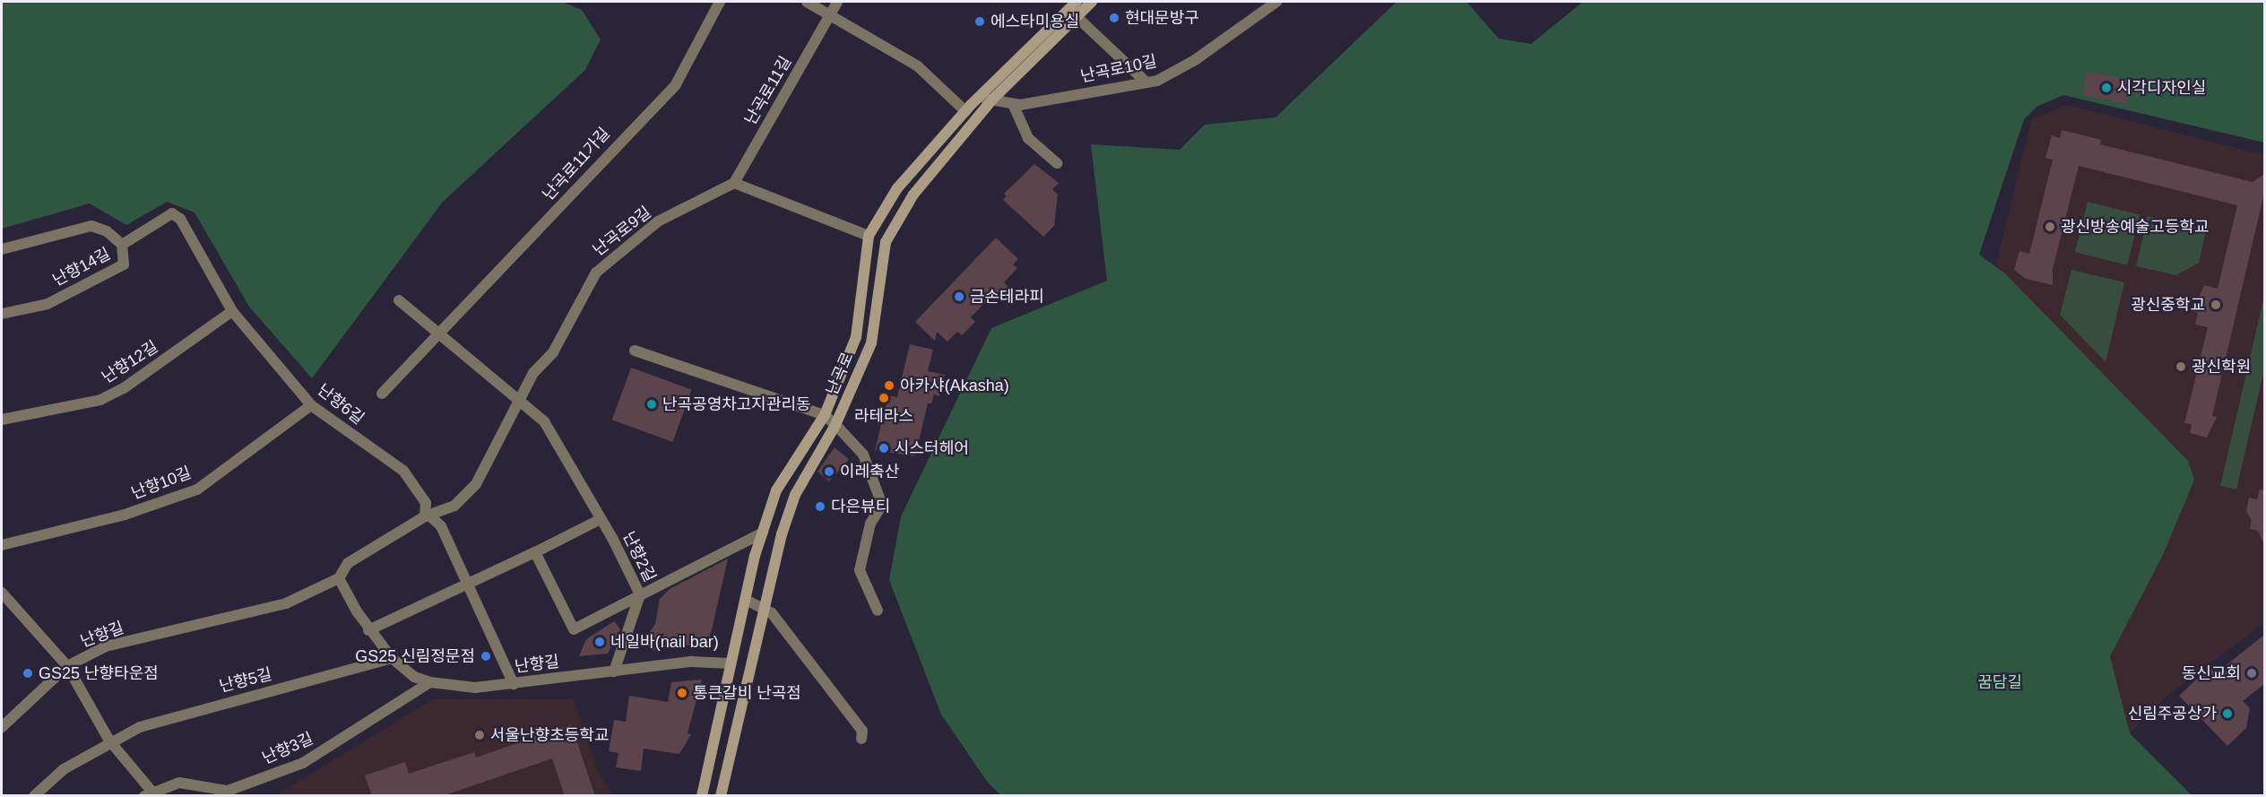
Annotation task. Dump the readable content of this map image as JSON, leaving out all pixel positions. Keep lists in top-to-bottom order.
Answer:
{
  "streets": {
    "main road": ["난곡로"],
    "street": [
      "난곡로10길",
      "난곡로11길",
      "난곡로11가길",
      "난곡로9길",
      "난향14길",
      "난향12길",
      "난향6길",
      "난향10길",
      "난향2길",
      "난향길",
      "난향5길",
      "난향3길"
    ]
  },
  "crossings": [
    ["난곡로10길", "난곡로"],
    ["난곡로11길", "난곡로9길"],
    ["난곡로9길", "난향6길"],
    ["난곡로9길", "난향2길"],
    ["난향14길", "난향6길"],
    ["난향12길", "난향6길"],
    ["난곡로", "난향길"],
    ["난향6길", "난향10길"],
    ["난향2길", "난향길"],
    ["난향길", "난향5길"],
    ["난향길", "난향3길"]
  ],
  "parks": ["꿈담길"],
  "places": [
    "현대문방구",
    "에스타미용실",
    "시각디자인실",
    "광신방송예술고등학교",
    "금손테라피",
    "광신중학교",
    "광신학원",
    "아카샤(Akasha)",
    "라테라스",
    "난곡공영차고지관리동",
    "시스터헤어",
    "이레축산",
    "다은뷰티",
    "네일바(nail bar)",
    "GS25 신림정문점",
    "GS25 난향타운점",
    "동신교회",
    "통큰갈비 난곡점",
    "신림주공상가",
    "서울난향초등학교"
  ]
}
